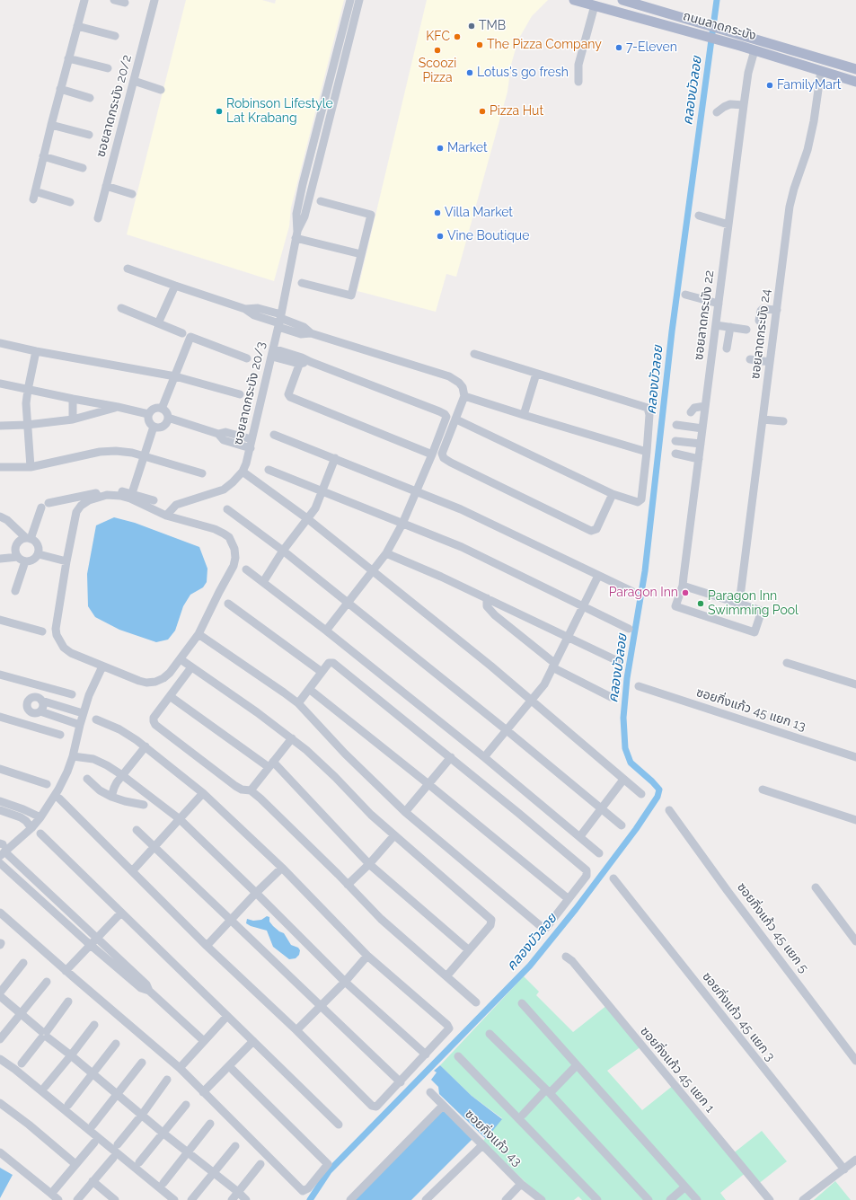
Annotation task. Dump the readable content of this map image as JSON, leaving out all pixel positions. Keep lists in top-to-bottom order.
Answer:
{
  "streets": {
    "main road": ["ถนนลาดกระบัง"],
    "street": [
      "ซอยลาดกระบัง 20/2",
      "ซอยลาดกระบัง 22",
      "ซอยลาดกระบัง 24",
      "ซอยลาดกระบัง 20/3",
      "ซอยกิ่งแก้ว 45 แยก 13",
      "ซอยกิ่งแก้ว 45 แยก 5",
      "ซอยกิ่งแก้ว 45 แยก 3",
      "ซอยกิ่งแก้ว 45 แยก 1",
      "ซอยกิ่งแก้ว 43"
    ]
  },
  "crossings": [
    ["ถนนลาดกระบัง", "ซอยลาดกระบัง 22"],
    ["ถนนลาดกระบัง", "ซอยลาดกระบัง 24"],
    ["ซอยลาดกระบัง 22", "ซอยลาดกระบัง 24"]
  ],
  "water": ["คลองบัวลอย"],
  "places": [
    "TMB",
    "KFC",
    "The Pizza Company",
    "7-Eleven",
    "Scoozi Pizza",
    "Lotus's go fresh",
    "FamilyMart",
    "Robinson Lifestyle Lat Krabang",
    "Pizza Hut",
    "Market",
    "Villa Market",
    "Vine Boutique",
    "Paragon Inn",
    "Paragon Inn Swimming Pool"
  ]
}
